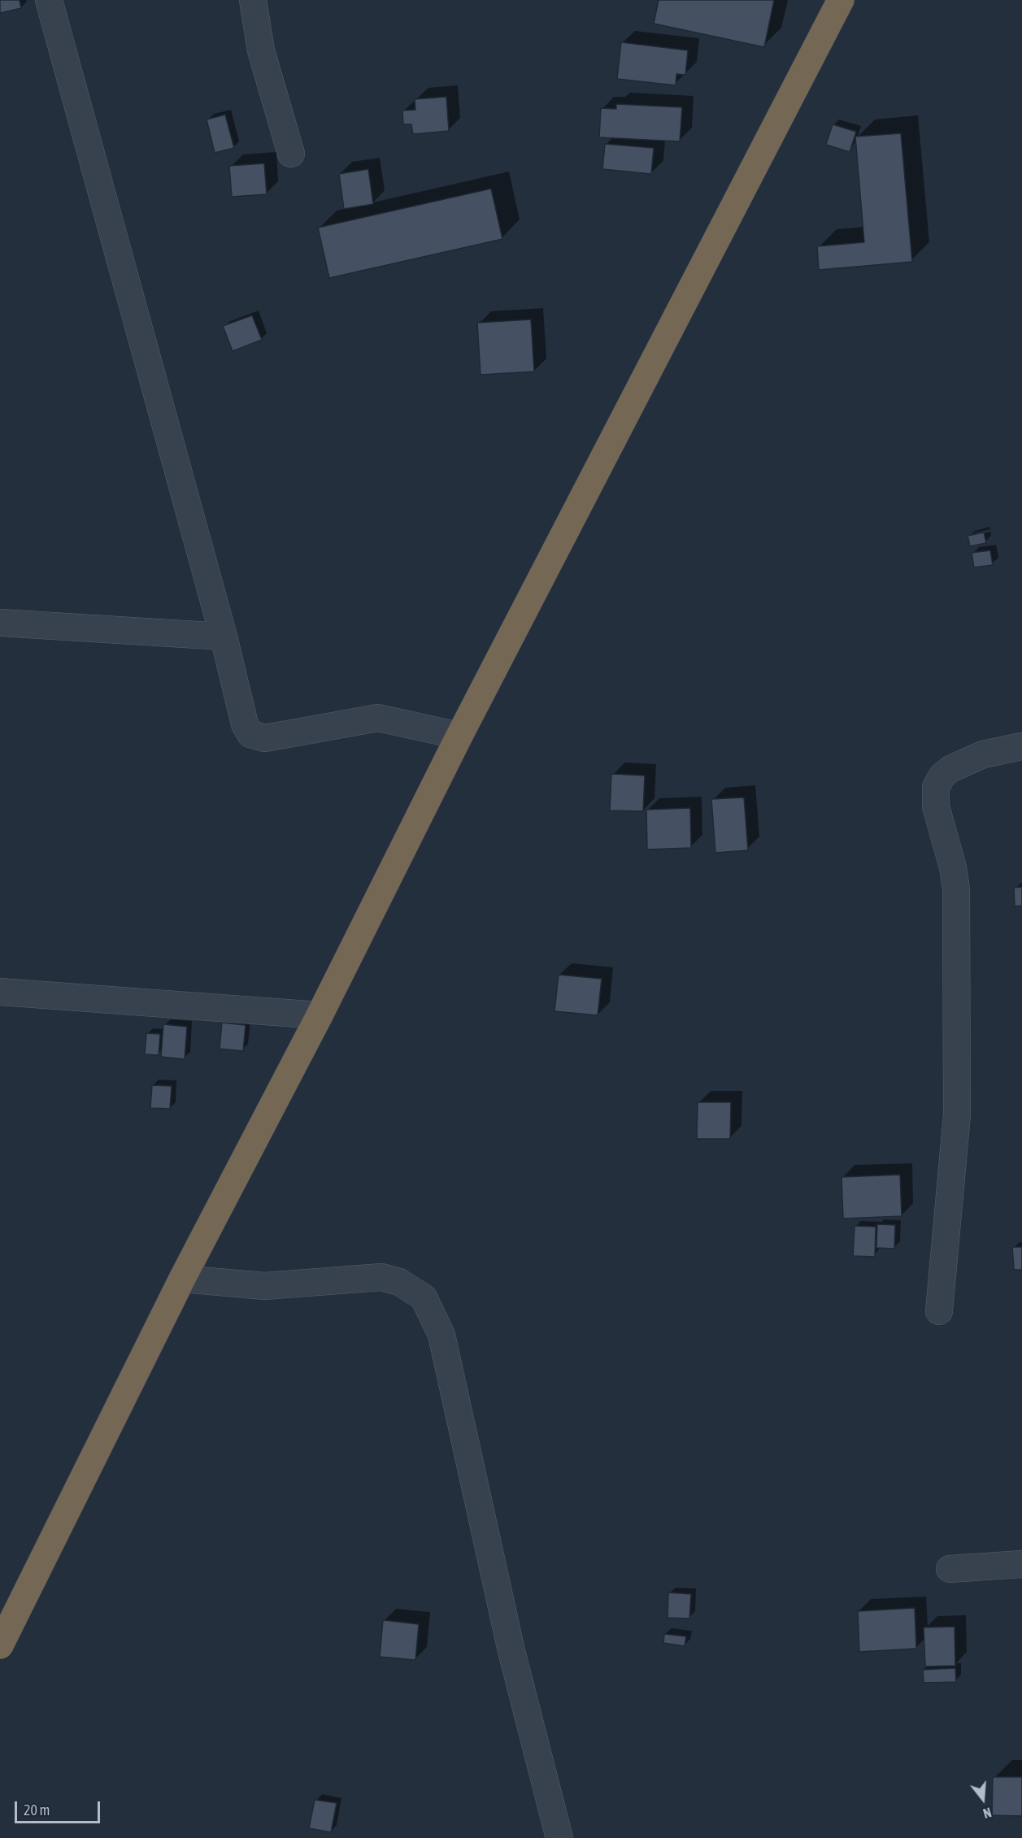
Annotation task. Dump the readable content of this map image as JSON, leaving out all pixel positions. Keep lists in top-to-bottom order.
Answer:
{
  "scale_bar": "20 m",
  "north": "bottom"
}
